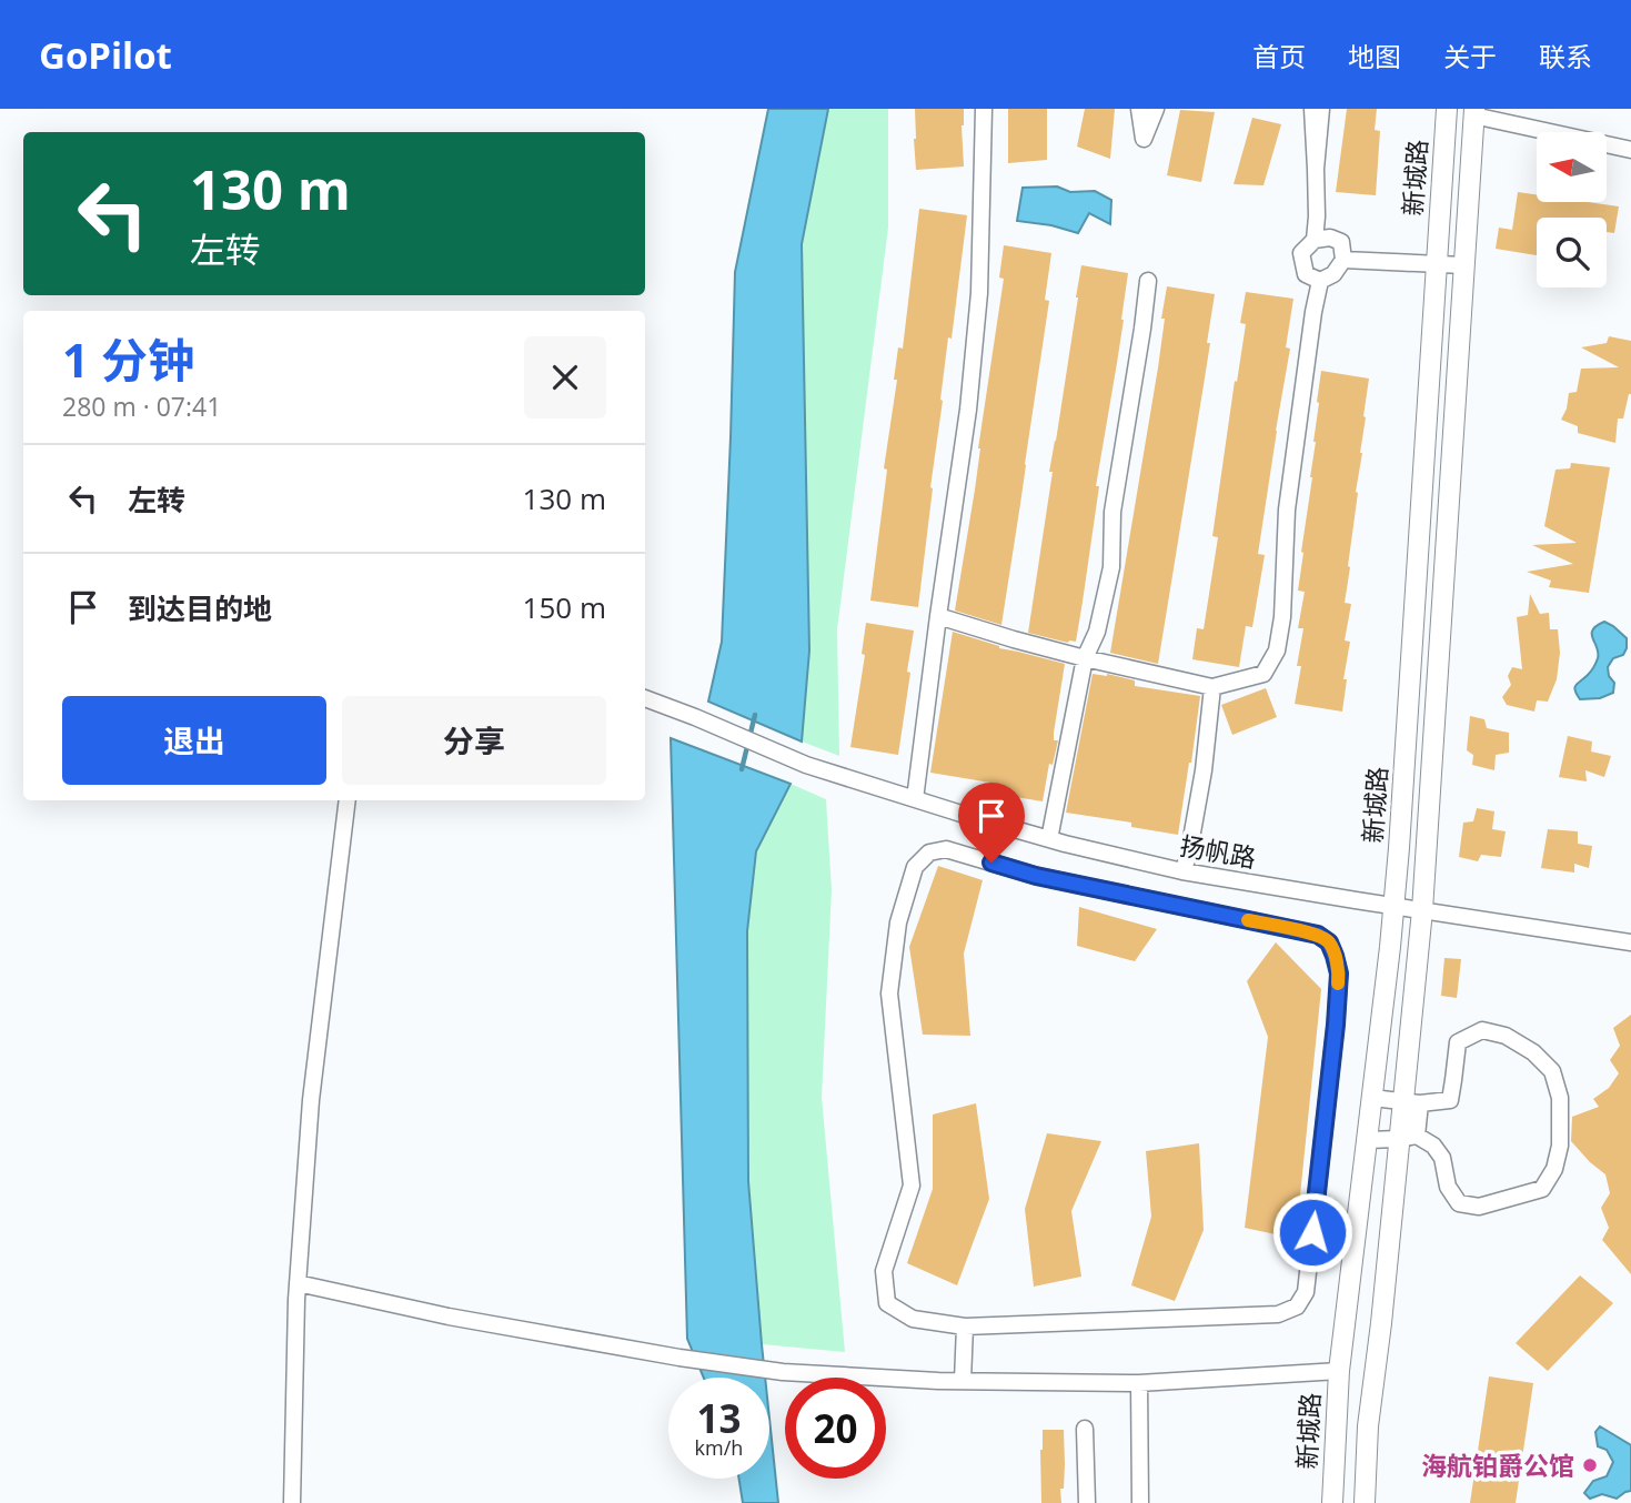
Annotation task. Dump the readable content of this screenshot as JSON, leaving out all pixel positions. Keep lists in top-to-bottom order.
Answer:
{
  "streets": {
    "main road": ["新城路"],
    "street": ["扬帆路"]
  },
  "crossings": [
    ["新城路", "扬帆路"]
  ],
  "places": ["海航铂爵公馆"],
  "north": "left",
  "page": {
    "header": "GoPilot",
    "nav": [
      "首页",
      "地图",
      "关于",
      "联系"
    ],
    "turn": ["130 m", "左转"],
    "heading": ["1 分钟", "280 m · 07:41"],
    "list": [
      {
        "name": "左转",
        "value": "130 m"
      },
      {
        "name": "到达目的地",
        "value": "150 m"
      }
    ],
    "buttons": ["退出", "分享"],
    "speed": "13 km/h",
    "limit": "20"
  }
}
